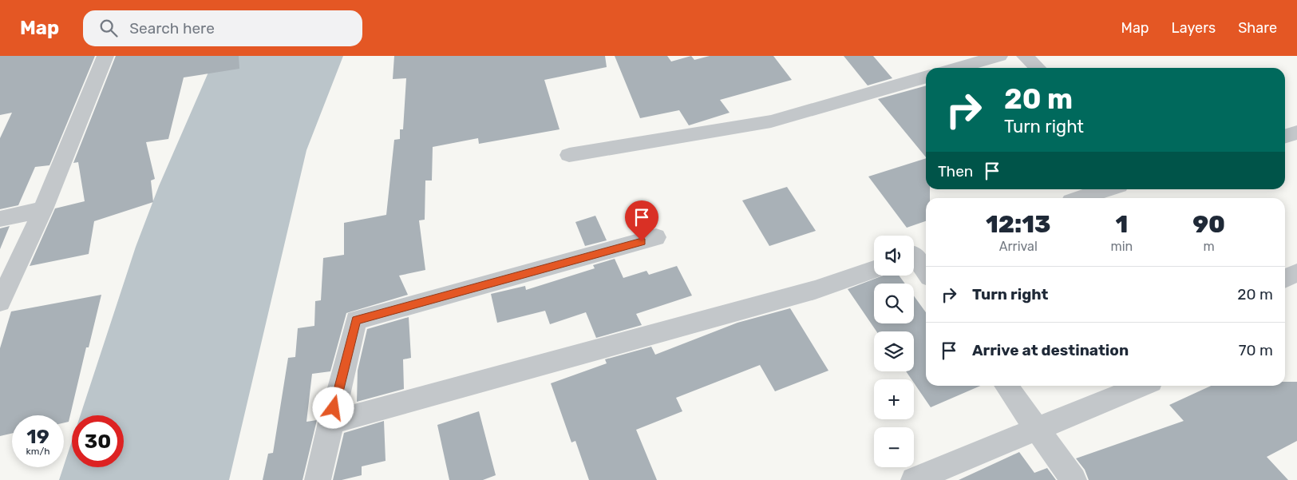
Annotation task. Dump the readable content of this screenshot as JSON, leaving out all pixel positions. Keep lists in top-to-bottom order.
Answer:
{
  "page": {
    "header": "Map",
    "search": "Search here",
    "nav": ["Map", "Layers", "Share"],
    "turn": ["20 m", "Turn right"],
    "then": "Then",
    "eta": [
      "12:13",
      "Arrival",
      "1",
      "min",
      "90",
      "m"
    ],
    "map_buttons": ["+", "−"],
    "list": [
      {
        "name": "Turn right",
        "value": "20 m"
      },
      {
        "name": "Arrive at destination",
        "value": "70 m"
      }
    ],
    "speed": "19 km/h",
    "limit": "30"
  }
}
